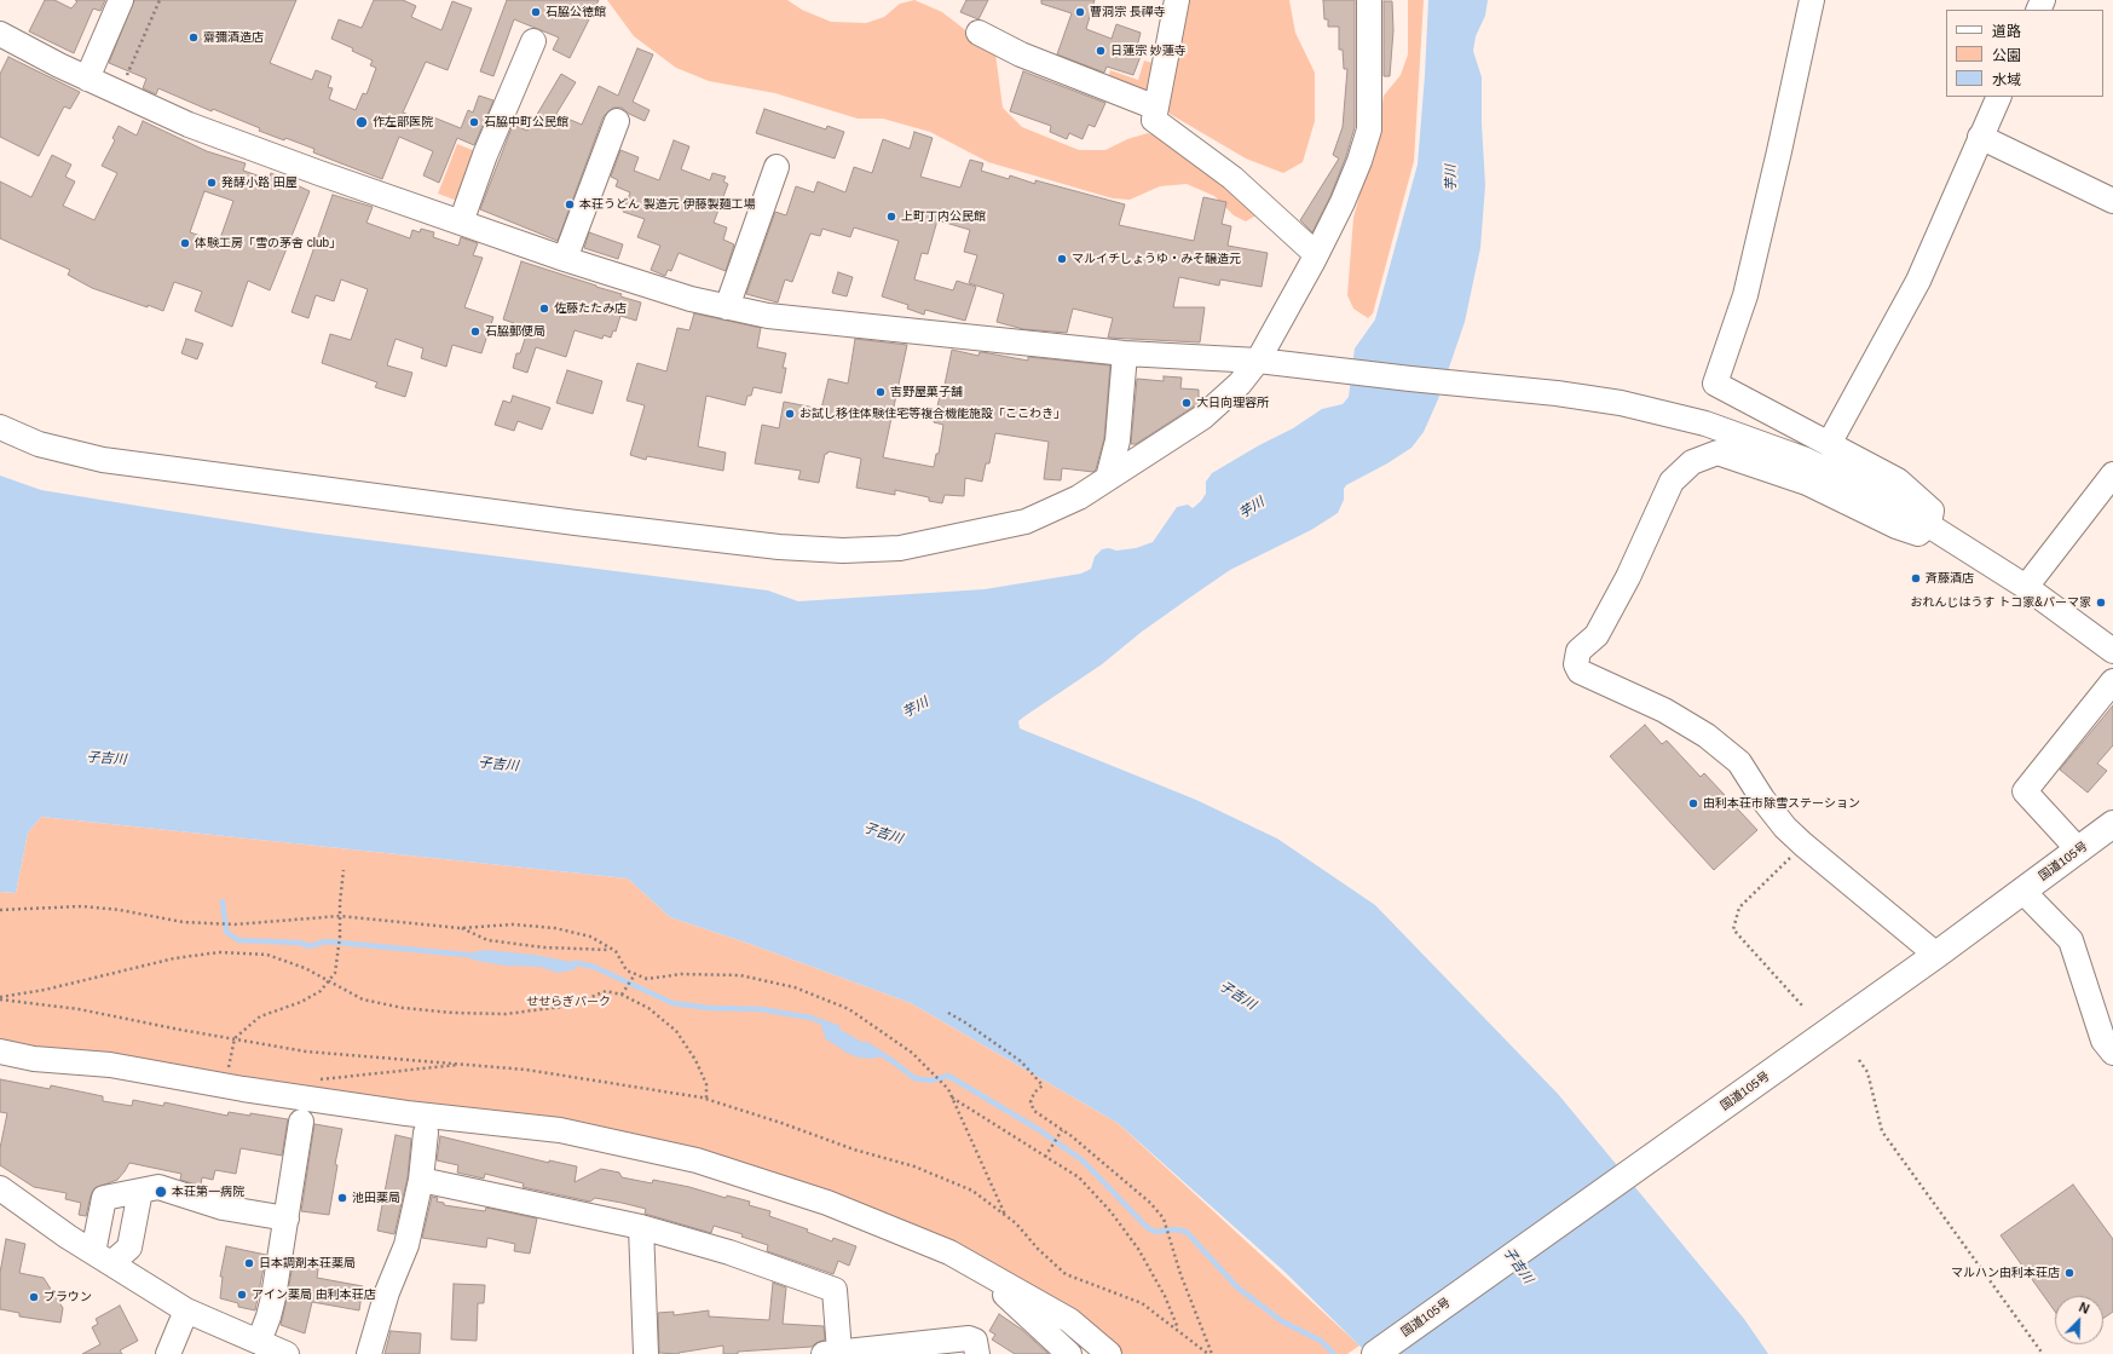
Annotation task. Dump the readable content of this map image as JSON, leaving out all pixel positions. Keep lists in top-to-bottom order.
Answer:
{
  "streets": {
    "highway": ["国道105号"]
  },
  "water": ["芋川", "子吉川"],
  "parks": ["せせらぎパーク"],
  "places": [
    "石脇公徳館",
    "曹洞宗 長禪寺",
    "齋彌酒造店",
    "日蓮宗 妙蓮寺",
    "作左部医院",
    "石脇中町公民館",
    "発酵小路 田屋",
    "本荘うどん 製造元 伊藤製麺工場",
    "上町丁内公民館",
    "体験工房「雪の茅舎 club」",
    "マルイチしょうゆ・みそ醸造元",
    "佐藤たたみ店",
    "石脇郵便局",
    "吉野屋菓子舗",
    "大日向理容所",
    "お試し移住体験住宅等複合機能施設「ここわき」",
    "斉藤酒店",
    "おれんじはうす トコ家&パーマ家",
    "由利本荘市除雪ステーション",
    "本荘第一病院",
    "池田薬局",
    "日本調剤本荘薬局",
    "マルハン由利本荘店",
    "アイン薬局 由利本荘店",
    "ブラウン"
  ],
  "legend": ["道路", "公園", "水域"],
  "north": "top right"
}
